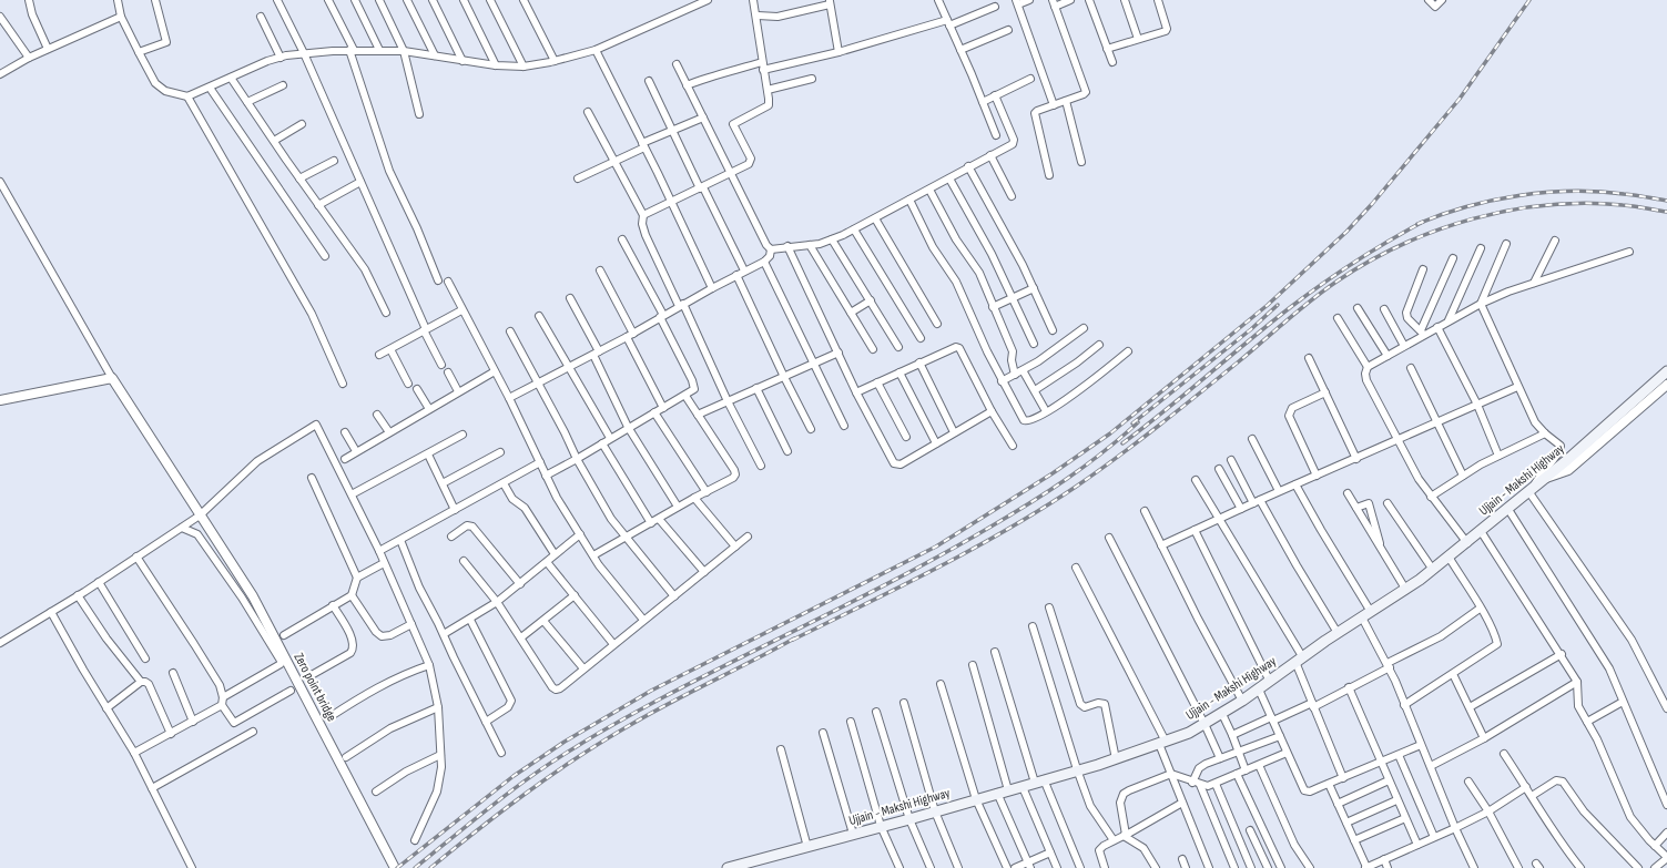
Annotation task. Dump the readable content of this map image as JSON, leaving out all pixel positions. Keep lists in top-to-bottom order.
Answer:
{
  "streets": {
    "main road": ["Ujjain - Makshi Highway"],
    "street": ["Zero point bridge"]
  }
}
